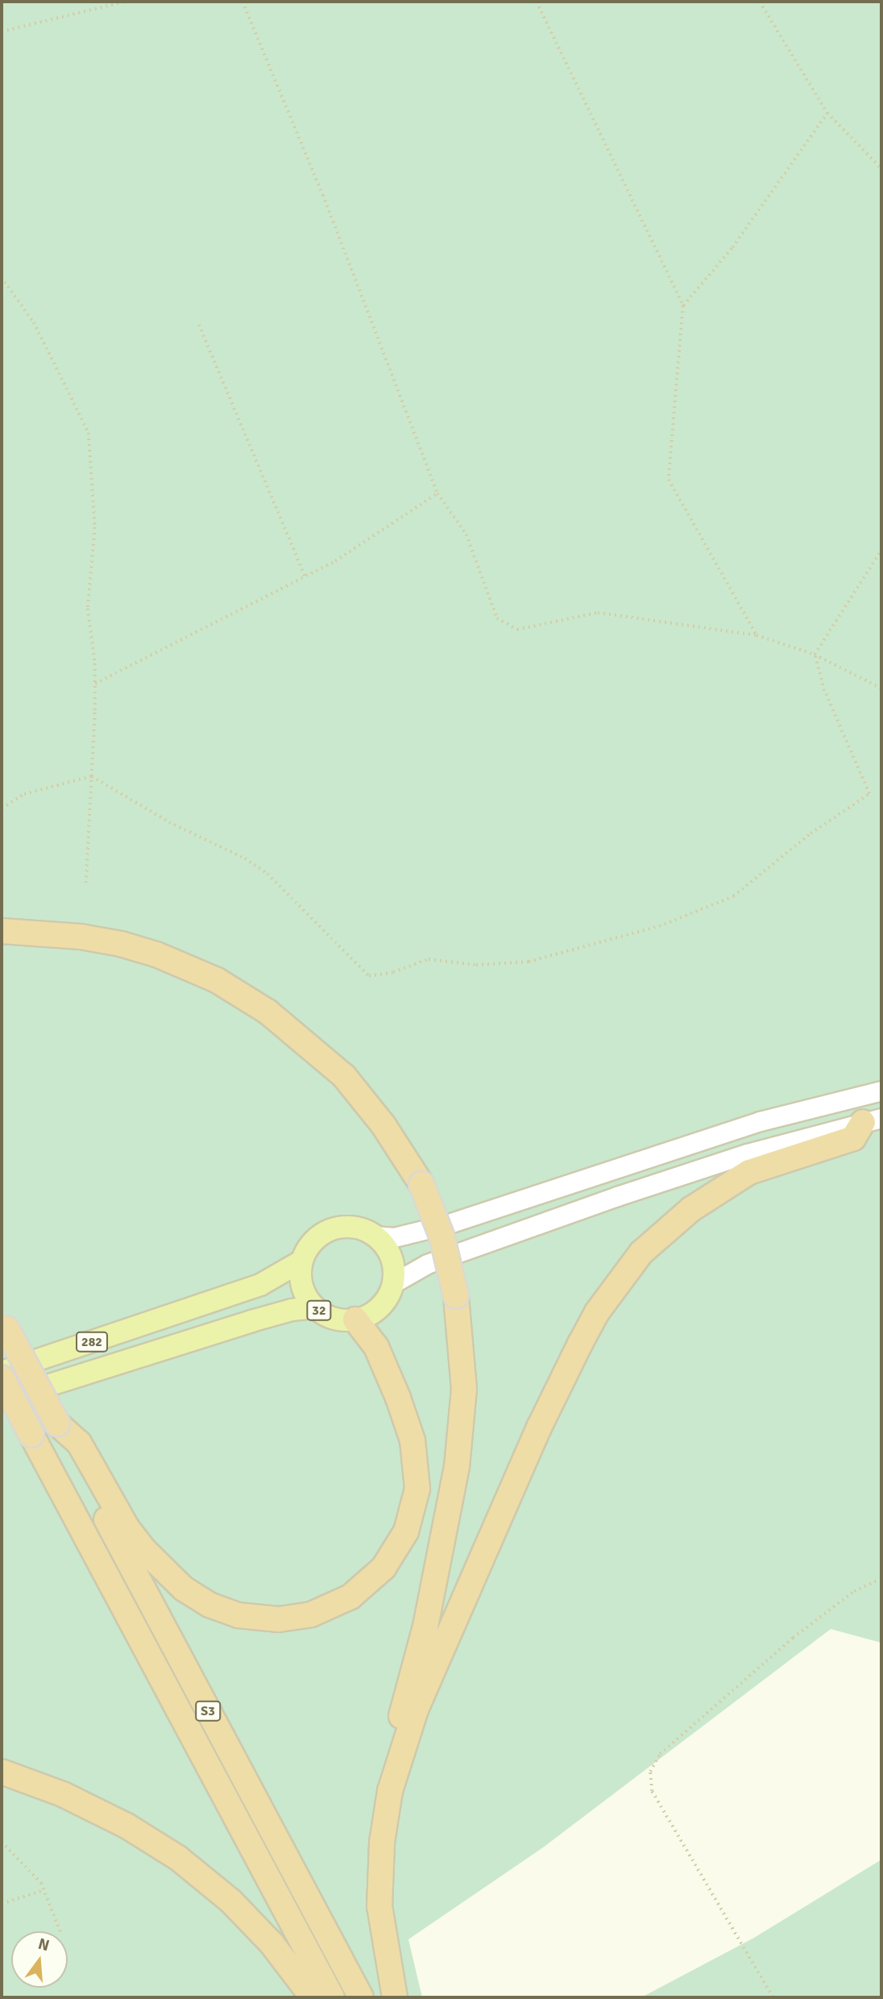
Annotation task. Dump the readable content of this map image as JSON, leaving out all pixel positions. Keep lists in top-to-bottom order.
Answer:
{
  "streets": {
    "highway": ["S3"],
    "main road": ["32", "282"]
  },
  "crossings": [
    ["32", "282"]
  ],
  "north": "top"
}
